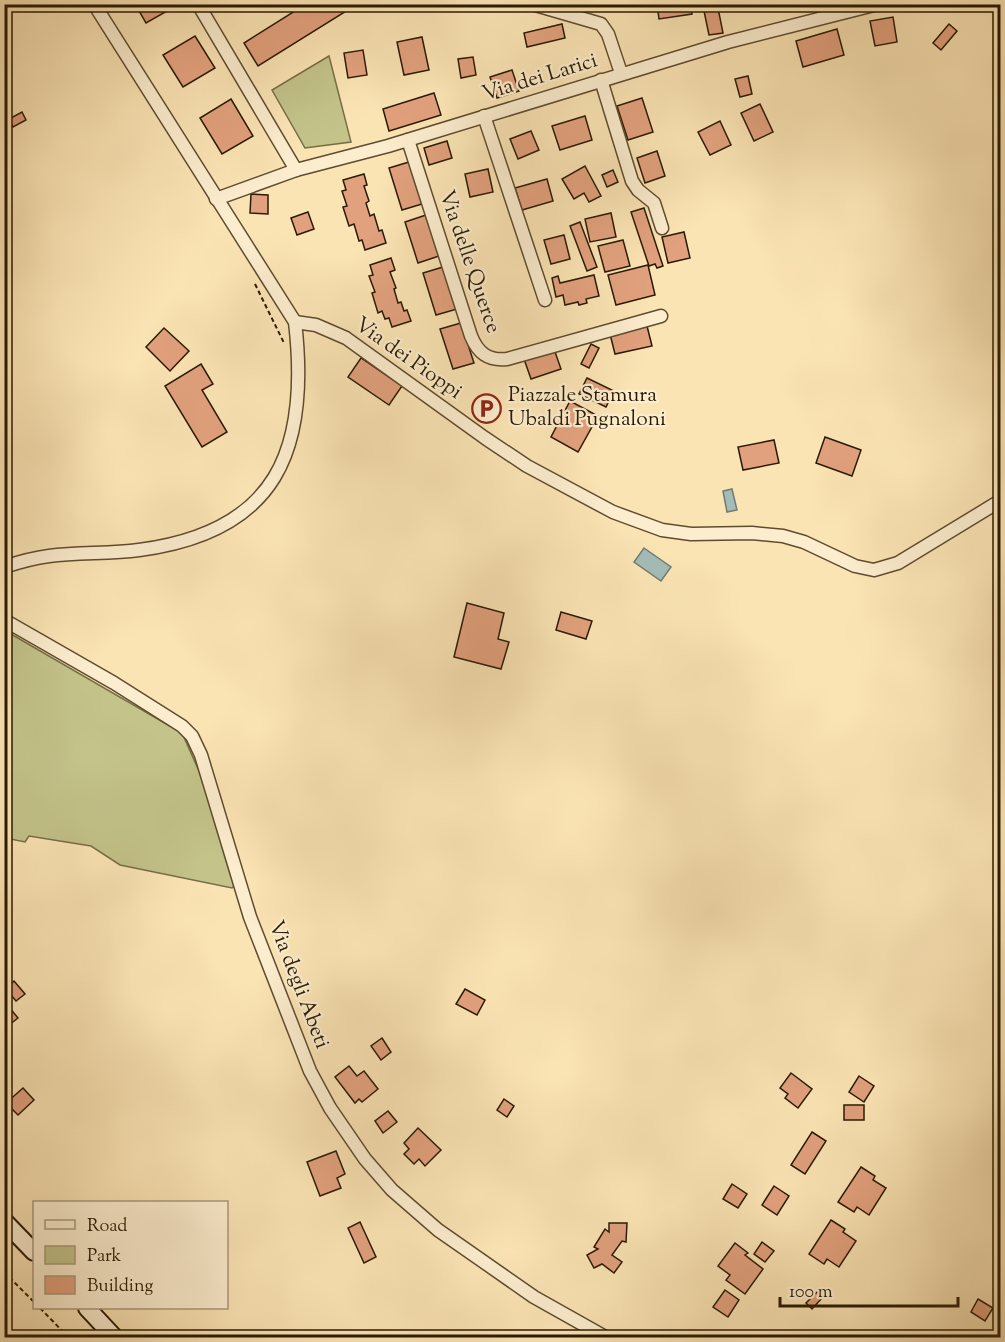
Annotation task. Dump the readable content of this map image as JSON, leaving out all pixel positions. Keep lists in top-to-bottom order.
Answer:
{
  "streets": {
    "street": [
      "Via dei Larici",
      "Via delle Querce",
      "Via dei Pioppi",
      "Via degli Abeti"
    ]
  },
  "crossings": [
    ["Via dei Larici", "Via delle Querce"]
  ],
  "places": {
    "parking": ["Piazzale Stamura Ubaldi Pugnaloni"]
  },
  "legend": ["Road", "Park", "Building"],
  "scale_bar": "100 m"
}
